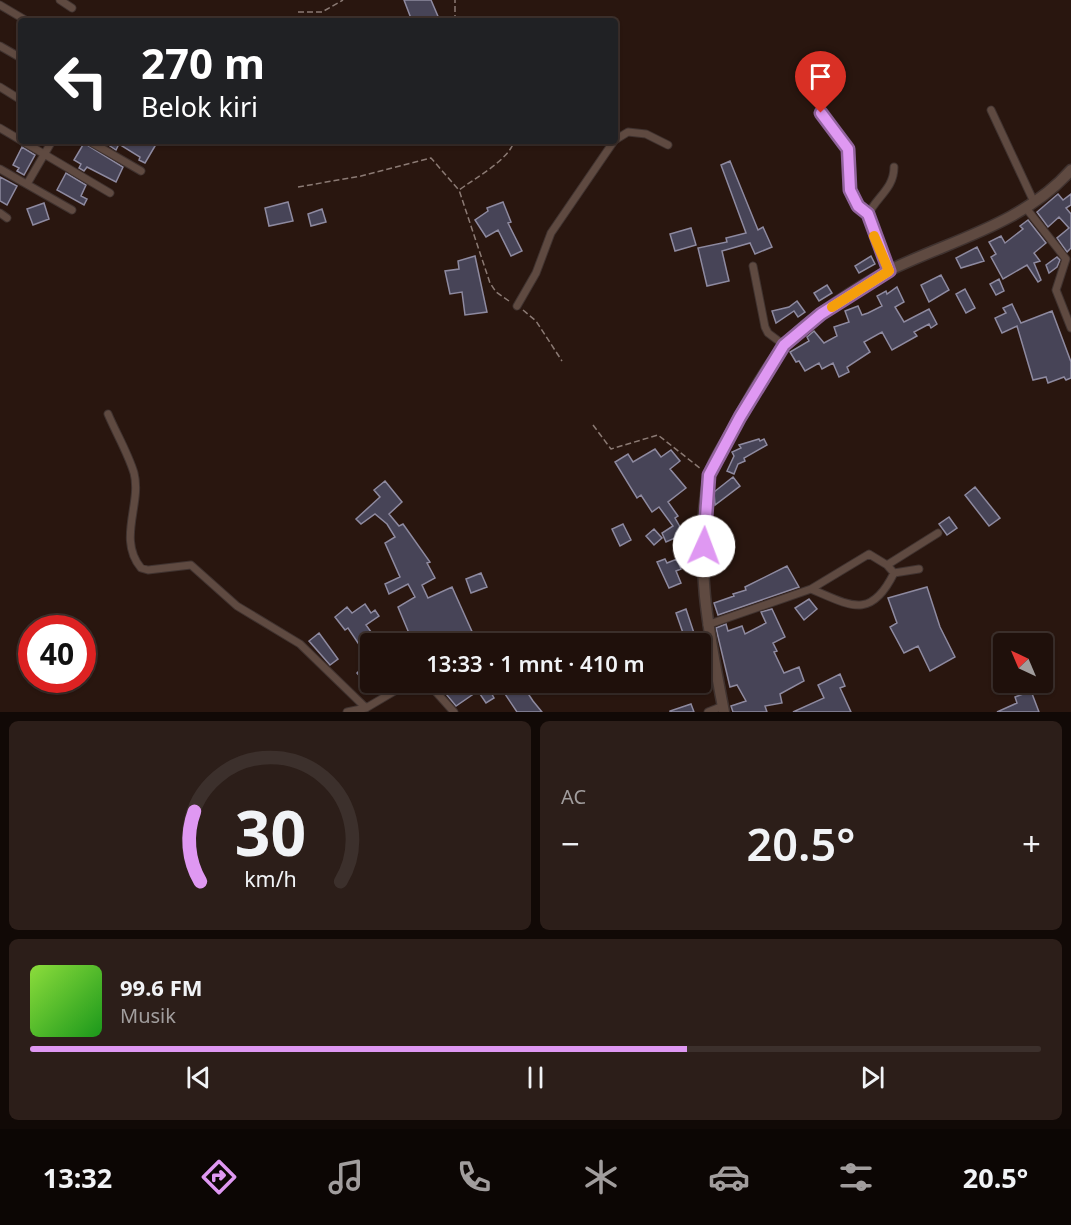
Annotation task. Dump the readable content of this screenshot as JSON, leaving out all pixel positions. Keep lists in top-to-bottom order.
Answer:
{
  "north": "top left",
  "page": {
    "turn": ["270 m", "Belok kiri"],
    "limit": "40",
    "trip": "13:33 · 1 mnt · 410 m",
    "tile": "AC",
    "heat": ["−", "20.5°", "+"],
    "song": ["99.6 FM", "Musik"],
    "tabs": ["13:32", "20.5°"],
    "gauge": ["30", "km/h"]
  }
}
